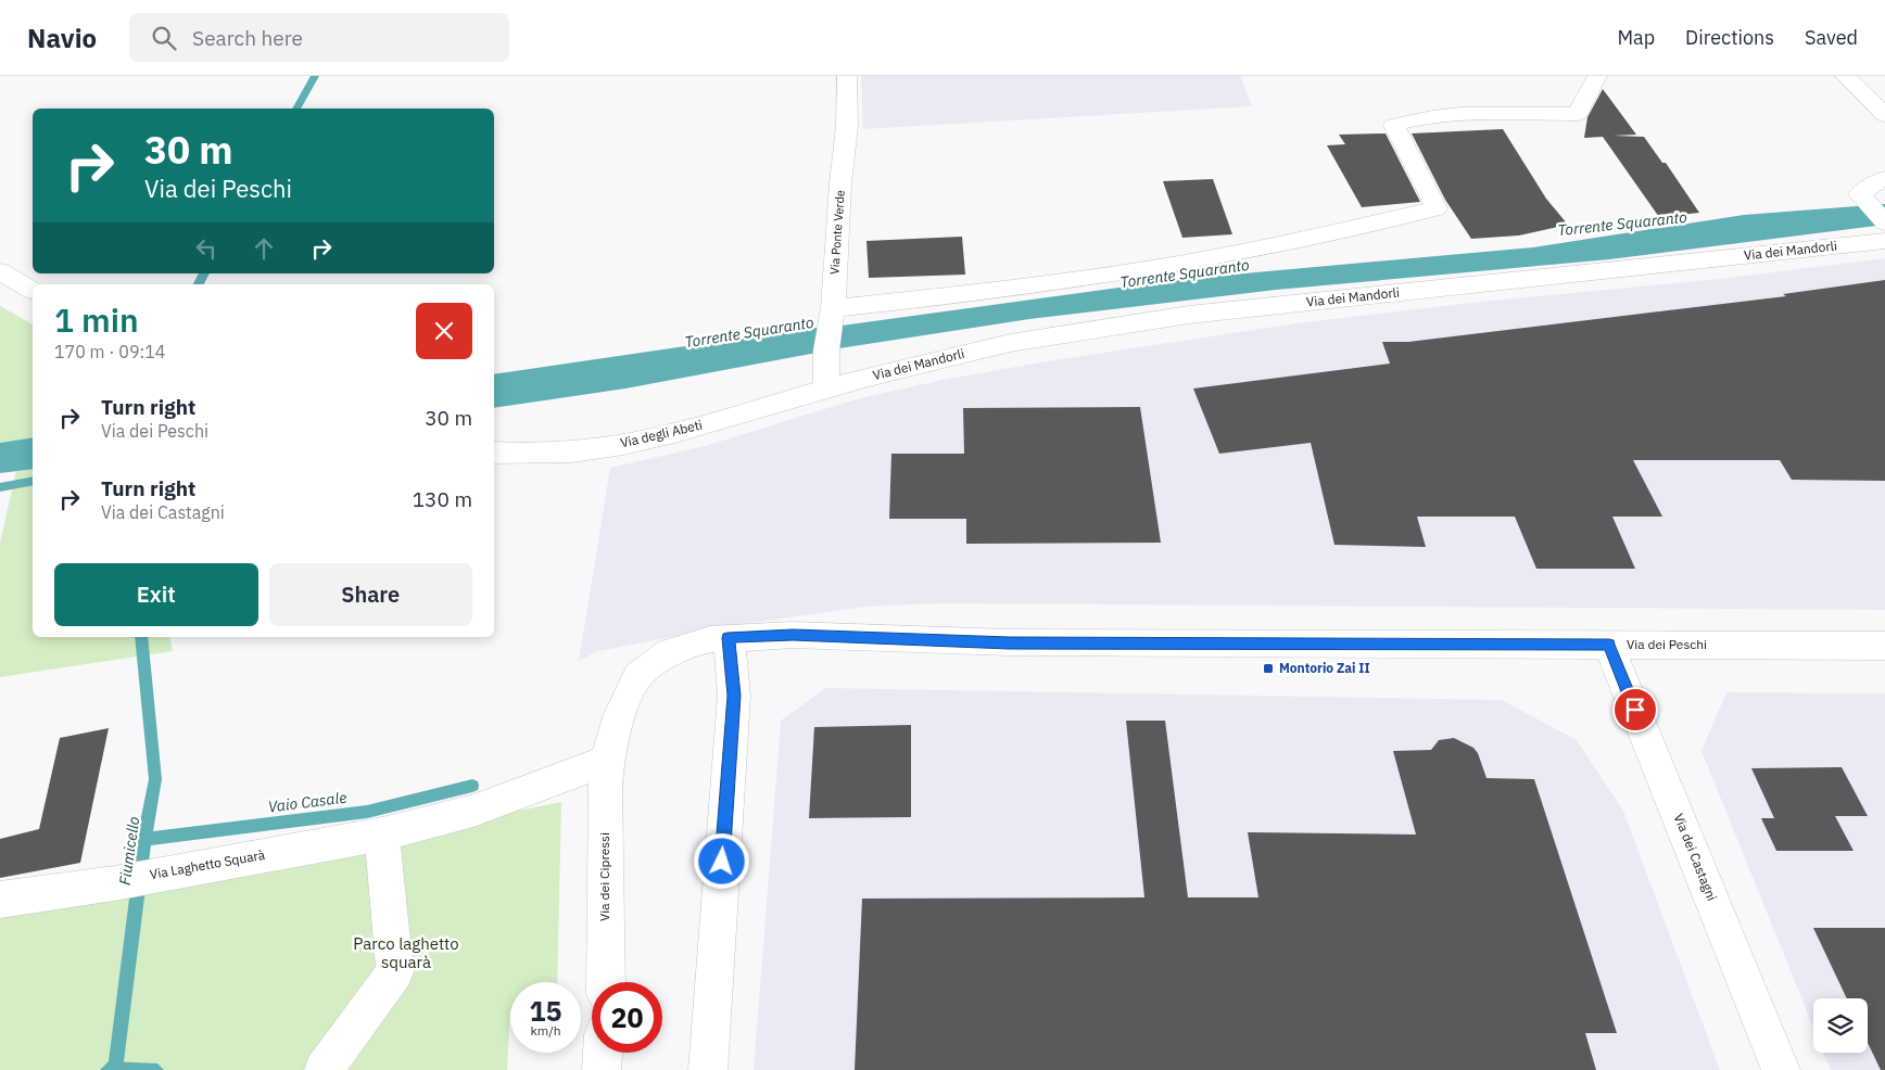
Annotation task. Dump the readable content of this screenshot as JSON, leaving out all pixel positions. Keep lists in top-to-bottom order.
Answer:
{
  "streets": {
    "street": [
      "Via Ponte Verde",
      "Via dei Mandorli",
      "Via degli Abeti",
      "Via dei Peschi",
      "Via dei Castagni",
      "Via Laghetto Squarà",
      "Via dei Cipressi"
    ]
  },
  "crossings": [
    ["Via Ponte Verde", "Via dei Mandorli"],
    ["Via Ponte Verde", "Via degli Abeti"],
    ["Via dei Mandorli", "Via degli Abeti"],
    ["Via dei Peschi", "Via dei Castagni"],
    ["Via dei Peschi", "Via Laghetto Squarà"],
    ["Via dei Peschi", "Via dei Cipressi"],
    ["Via Laghetto Squarà", "Via dei Cipressi"]
  ],
  "water": ["Torrente Squaranto", "Vaio Casale", "Fiumicello"],
  "parks": ["Parco laghetto squarà"],
  "places": {
    "transit": ["Montorio Zai II"]
  },
  "page": {
    "header": "Navio",
    "search": "Search here",
    "nav": ["Map", "Directions", "Saved"],
    "turn": ["30 m", "Via dei Peschi"],
    "heading": ["1 min", "170 m · 09:14"],
    "list": [
      {
        "name": "Turn right",
        "note": "Via dei Peschi",
        "value": "30 m"
      },
      {
        "name": "Turn right",
        "note": "Via dei Castagni",
        "value": "130 m"
      }
    ],
    "buttons": ["Exit", "Share"],
    "speed": "15 km/h",
    "limit": "20"
  }
}
